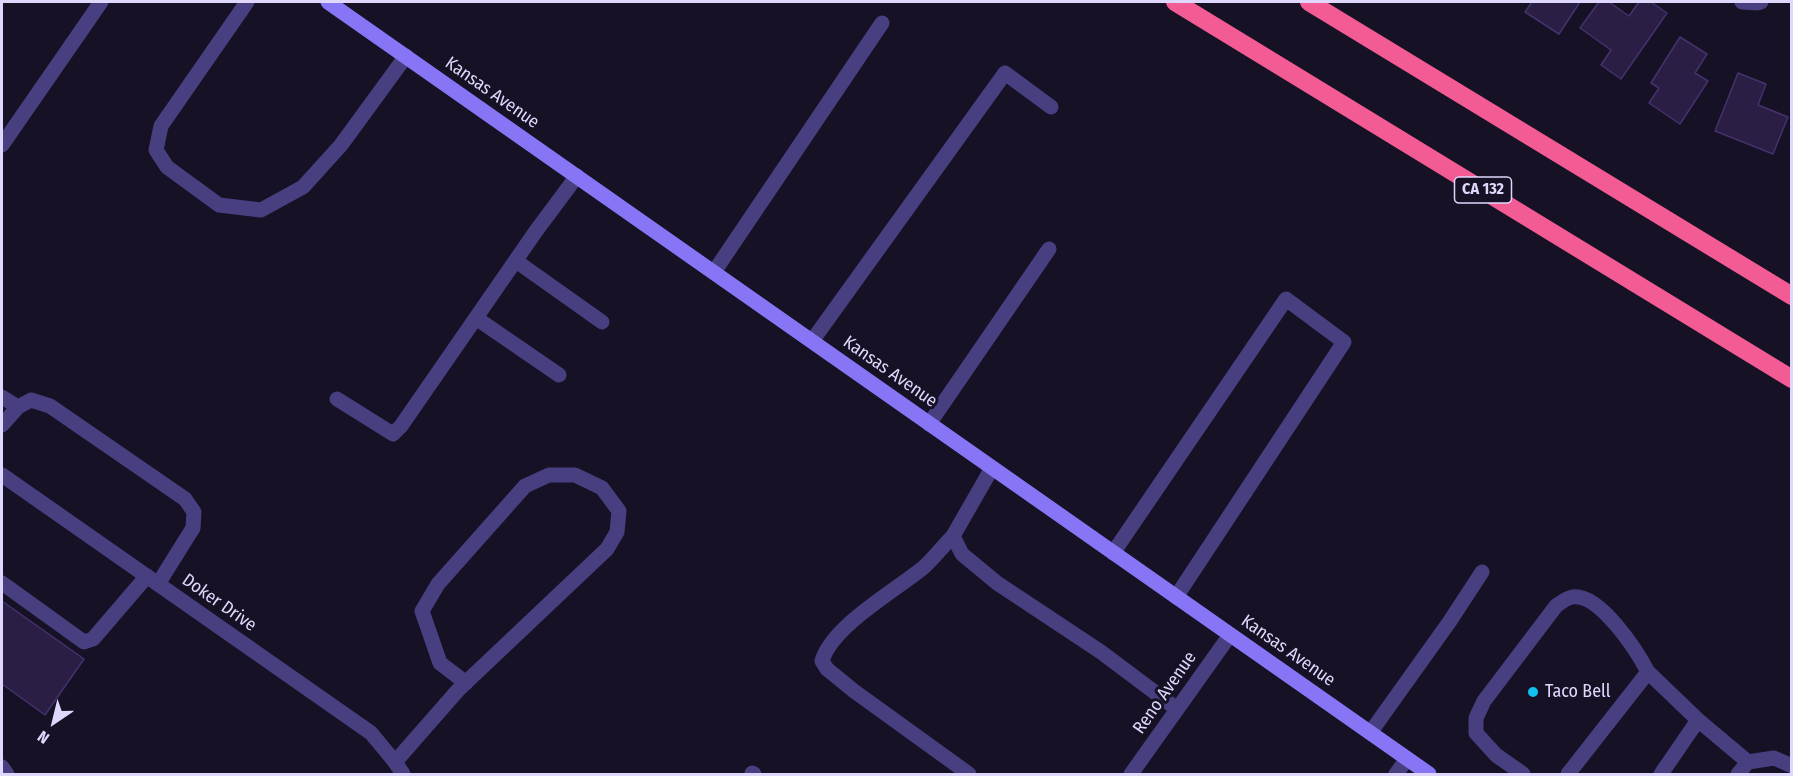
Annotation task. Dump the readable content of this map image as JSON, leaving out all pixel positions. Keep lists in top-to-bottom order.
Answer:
{
  "streets": {
    "highway": ["CA 132"],
    "main road": ["Kansas Avenue"],
    "street": ["Doker Drive", "Reno Avenue"]
  },
  "crossings": [
    ["Kansas Avenue", "Reno Avenue"]
  ],
  "places": ["Taco Bell"],
  "north": "bottom left"
}
